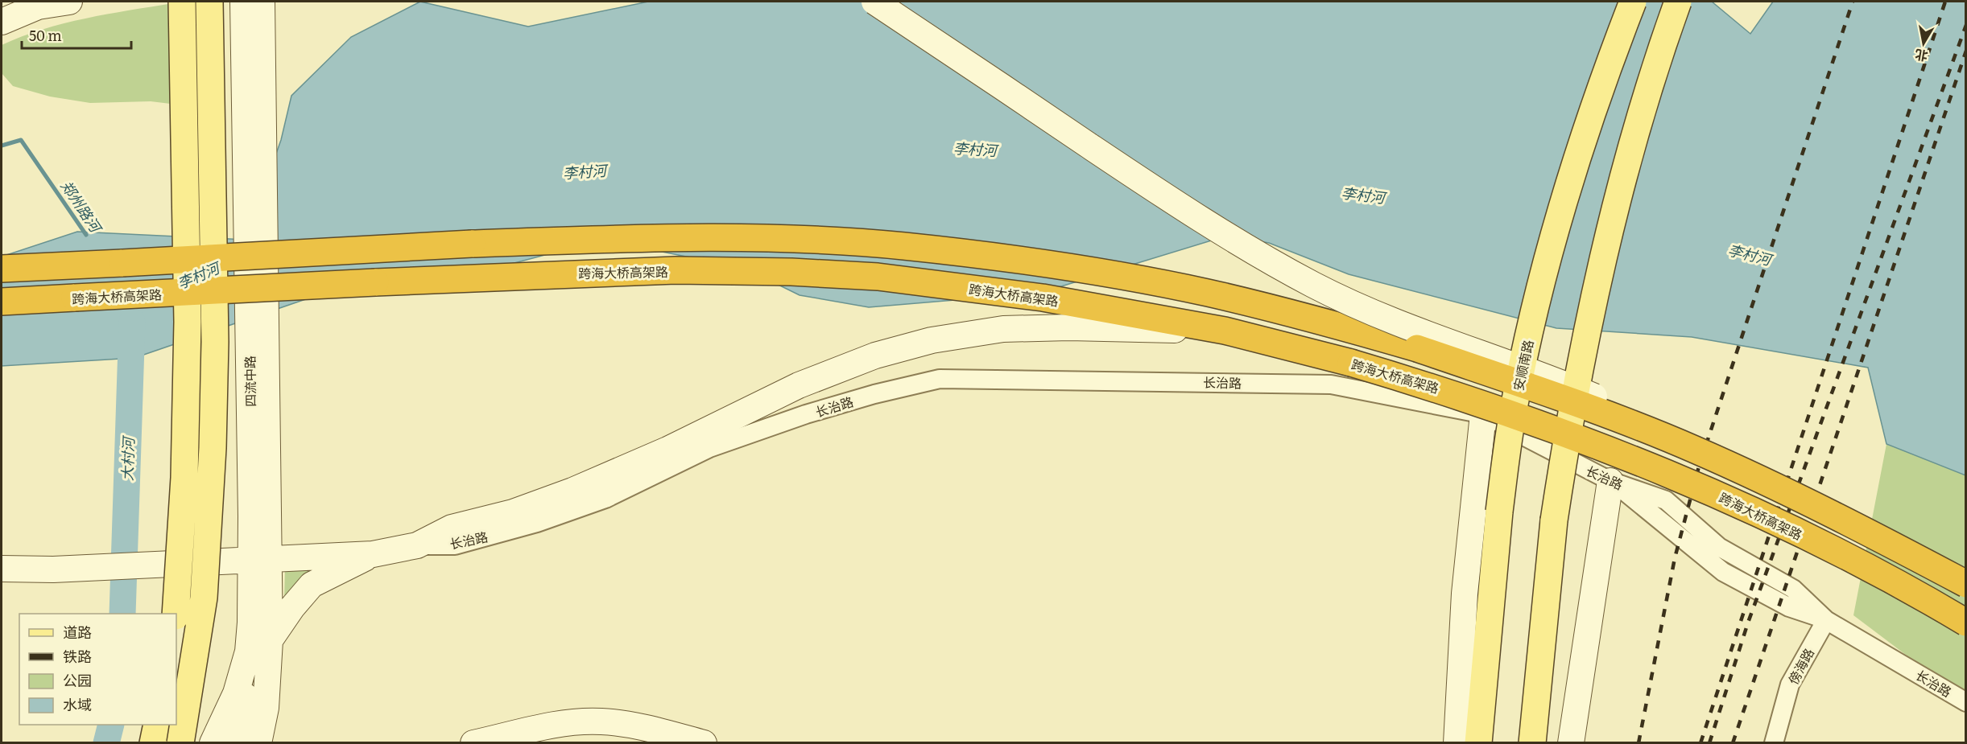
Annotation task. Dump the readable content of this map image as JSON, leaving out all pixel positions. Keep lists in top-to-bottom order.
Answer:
{
  "streets": {
    "highway": ["跨海大桥高架路"],
    "main road": ["安顺南路", "四流中路"],
    "street": ["长治路", "傍海路"]
  },
  "crossings": [
    ["长治路", "傍海路"]
  ],
  "water": ["李村河", "郑州路河", "大村河"],
  "legend": [
    "道路",
    "铁路",
    "公园",
    "水域"
  ],
  "scale_bar": "50 m",
  "north": "bottom"
}
